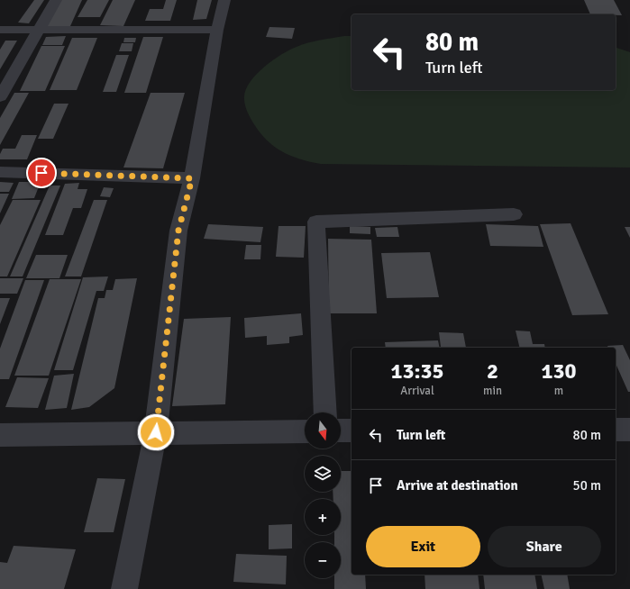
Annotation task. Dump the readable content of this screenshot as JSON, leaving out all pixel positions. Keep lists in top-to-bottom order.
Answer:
{
  "north": "bottom",
  "page": {
    "turn": ["80 m", "Turn left"],
    "eta": [
      "13:35",
      "Arrival",
      "2",
      "min",
      "130",
      "m"
    ],
    "list": [
      {
        "name": "Turn left",
        "value": "80 m"
      },
      {
        "name": "Arrive at destination",
        "value": "50 m"
      }
    ],
    "map_buttons": ["+", "−"],
    "buttons": ["Exit", "Share"]
  }
}
